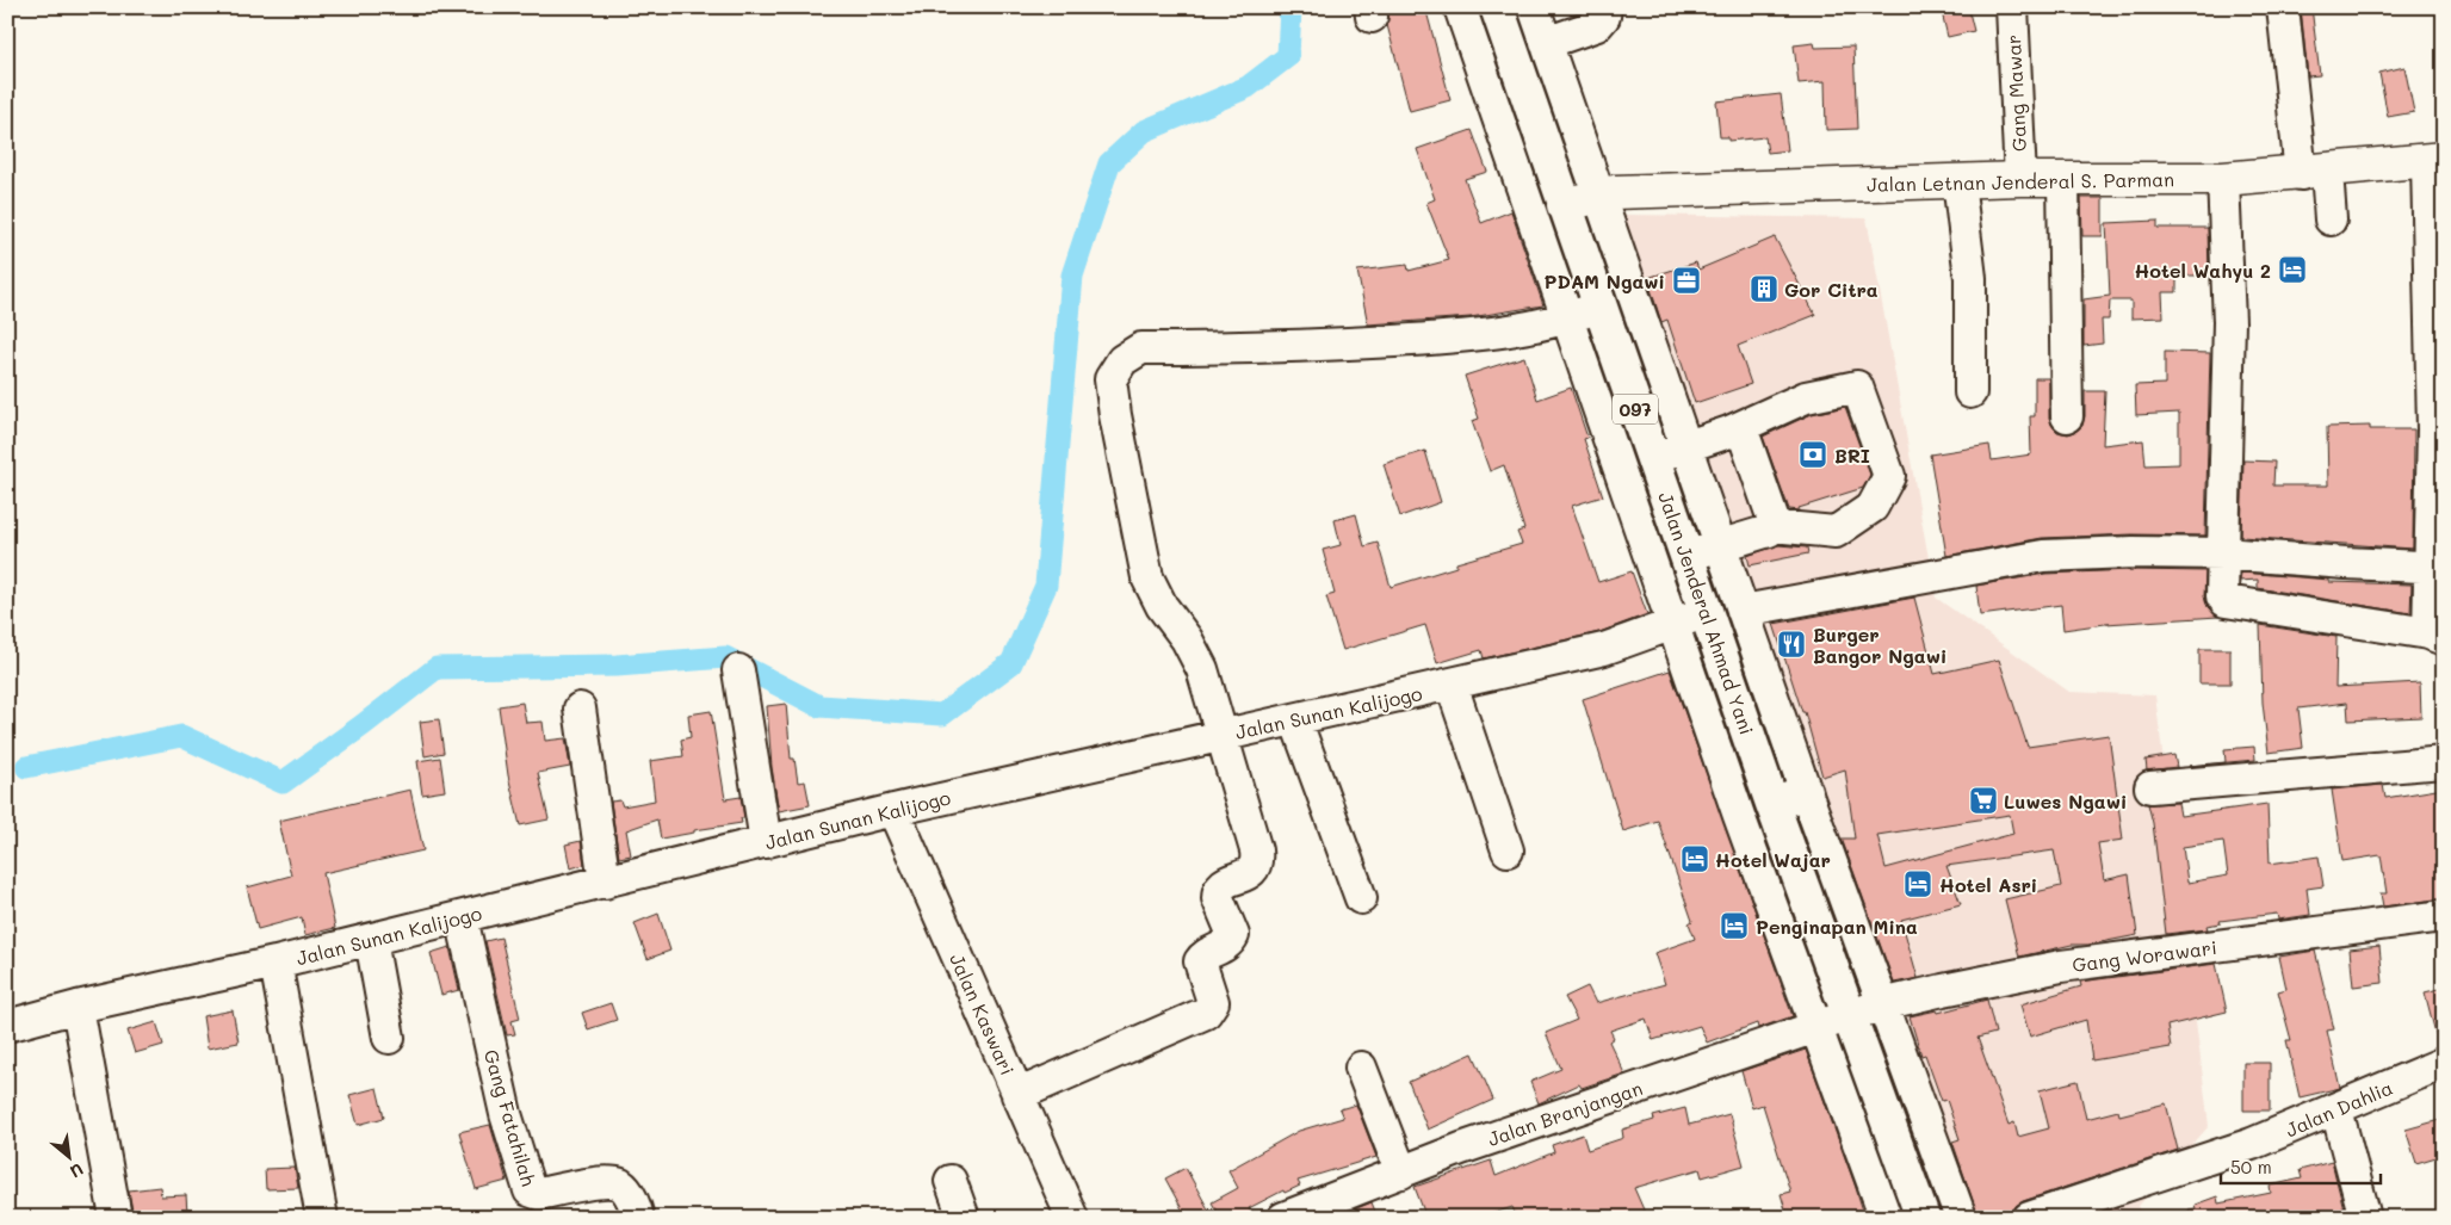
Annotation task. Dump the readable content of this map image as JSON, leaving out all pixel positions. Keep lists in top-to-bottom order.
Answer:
{
  "streets": {
    "main road": ["Jalan Letnan Jenderal S. Parman", "097", "Jalan Jenderal Ahmad Yani"],
    "street": [
      "Gang Mawar",
      "Jalan Sunan Kalijogo",
      "Gang Worawari",
      "Jalan Kaswari",
      "Jalan Dahlia",
      "Jalan Branjangan",
      "Gang Fatahilah"
    ]
  },
  "crossings": [
    ["Gang Mawar", "Jalan Letnan Jenderal S. Parman"],
    ["Jalan Letnan Jenderal S. Parman", "Jalan Jenderal Ahmad Yani"],
    ["Jalan Jenderal Ahmad Yani", "Jalan Sunan Kalijogo"],
    ["Jalan Jenderal Ahmad Yani", "Gang Worawari"],
    ["Jalan Jenderal Ahmad Yani", "Jalan Branjangan"],
    ["Jalan Sunan Kalijogo", "Jalan Kaswari"],
    ["Jalan Sunan Kalijogo", "Gang Fatahilah"],
    ["Gang Worawari", "Jalan Branjangan"]
  ],
  "places": {
    "hotel": [
      "Hotel Wahyu 2",
      "Hotel Wajar",
      "Hotel Asri",
      "Penginapan Mina"
    ],
    "office": ["PDAM Ngawi"],
    "building": ["Gor Citra"],
    "bank": ["BRI"],
    "restaurant": ["Burger Bangor Ngawi"],
    "supermarket": ["Luwes Ngawi"]
  },
  "scale_bar": "50 m",
  "north": "bottom right"
}
